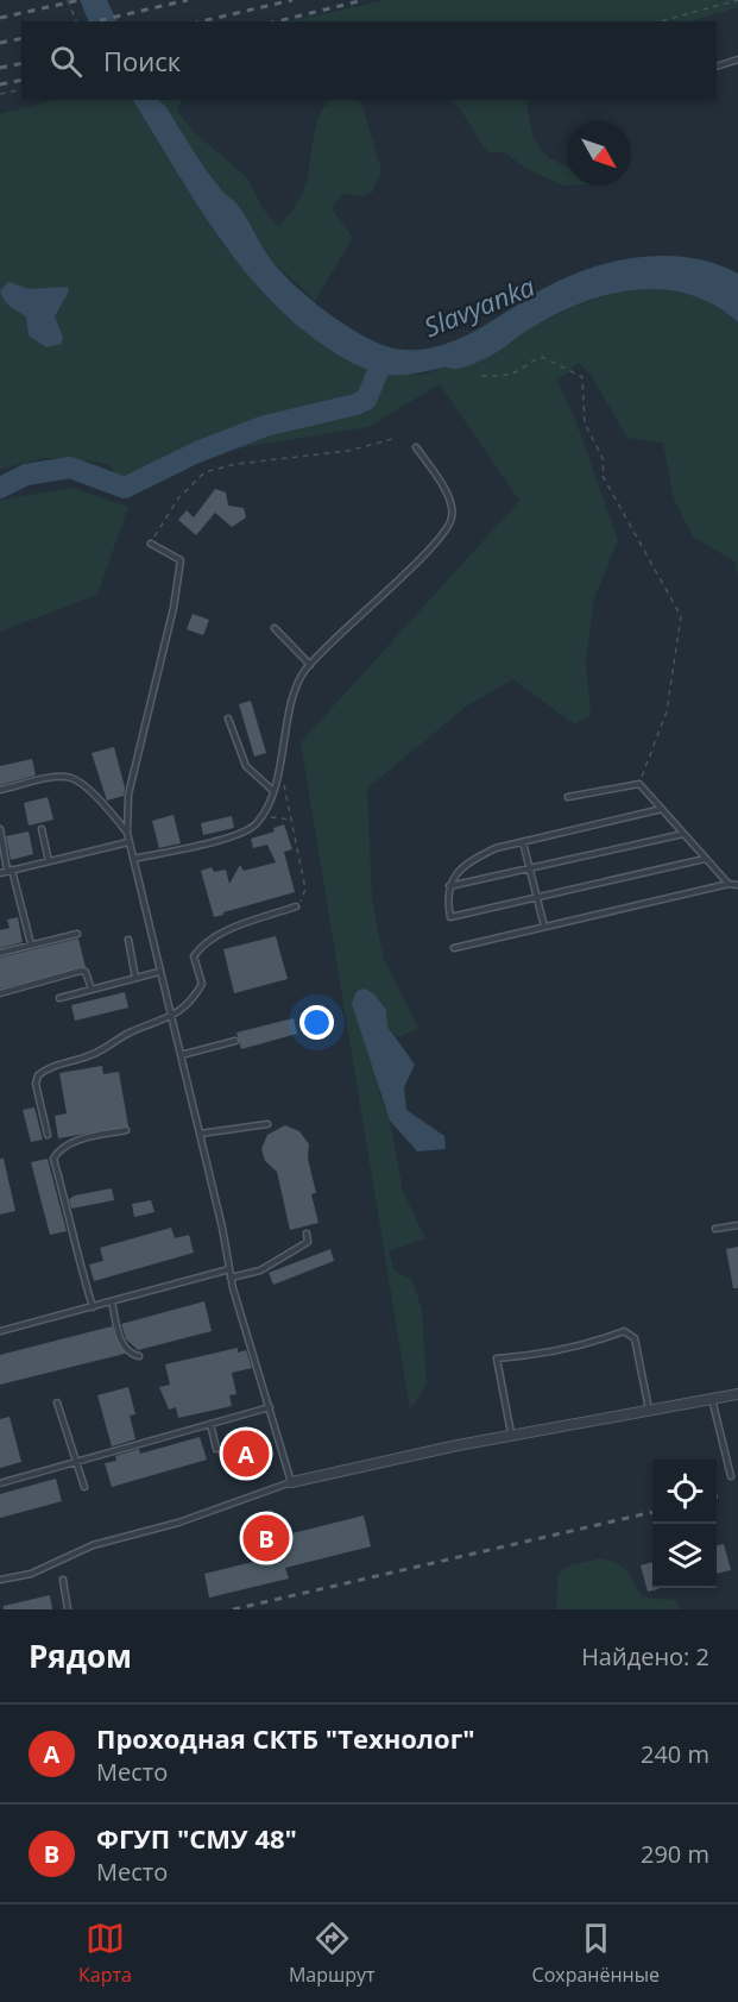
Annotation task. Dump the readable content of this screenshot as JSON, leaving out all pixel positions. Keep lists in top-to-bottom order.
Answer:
{
  "water": ["Slavyanka"],
  "north": "bottom right",
  "page": {
    "search": "Поиск",
    "pins": ["A", "B"],
    "heading": ["Рядом", "Найдено: 2"],
    "list": [
      {
        "mark": "A",
        "name": "Проходная СКТБ \"Технолог\"",
        "note": "Место",
        "value": "240 m"
      },
      {
        "mark": "B",
        "name": "ФГУП \"СМУ 48\"",
        "note": "Место",
        "value": "290 m"
      }
    ],
    "nav": ["Карта", "Маршрут", "Сохранённые"]
  }
}
